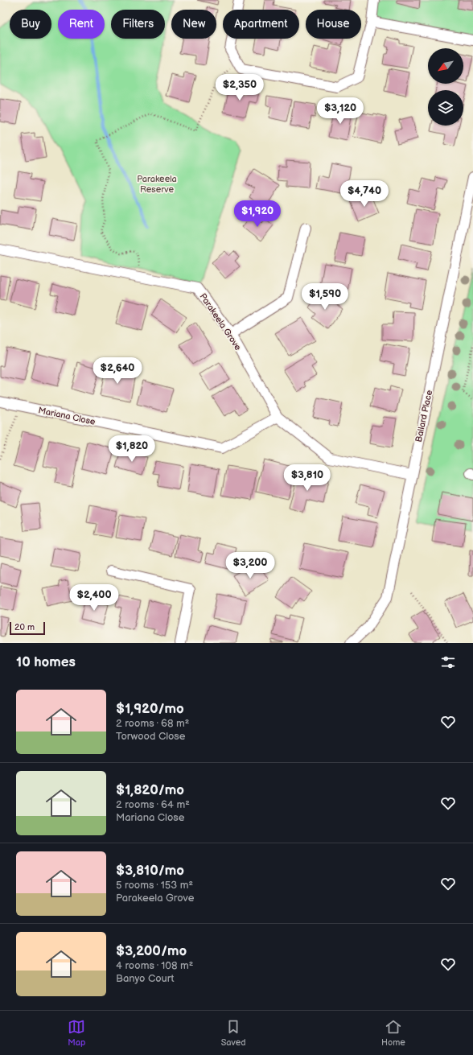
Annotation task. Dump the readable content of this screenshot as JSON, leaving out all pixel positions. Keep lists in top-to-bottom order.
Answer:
{
  "streets": {
    "street": ["Parakeela Grove", "Mariana Close", "Ballard Place"]
  },
  "crossings": [
    ["Parakeela Grove", "Mariana Close"],
    ["Parakeela Grove", "Ballard Place"]
  ],
  "parks": ["Parakeela Reserve"],
  "scale_bar": "20 m",
  "north": "bottom left",
  "page": {
    "chip": [
      "Buy",
      "Rent",
      "Filters",
      "New",
      "Apartment",
      "House"
    ],
    "price": [
      "$2,350",
      "$3,120",
      "$4,740",
      "$1,920",
      "$1,590",
      "$2,640",
      "$1,820",
      "$3,810",
      "$3,200",
      "$2,400"
    ],
    "scale": "20 m",
    "heading": "10 homes",
    "list": [
      {
        "name": "$1,920/mo",
        "note": "2 rooms · 68 m² · Torwood Close"
      },
      {
        "name": "$1,820/mo",
        "note": "2 rooms · 64 m² · Mariana Close"
      },
      {
        "name": "$3,810/mo",
        "note": "5 rooms · 153 m² · Parakeela Grove"
      },
      {
        "name": "$3,200/mo",
        "note": "4 rooms · 108 m² · Banyo Court"
      }
    ],
    "tabs": ["Map", "Saved", "Home"]
  }
}
